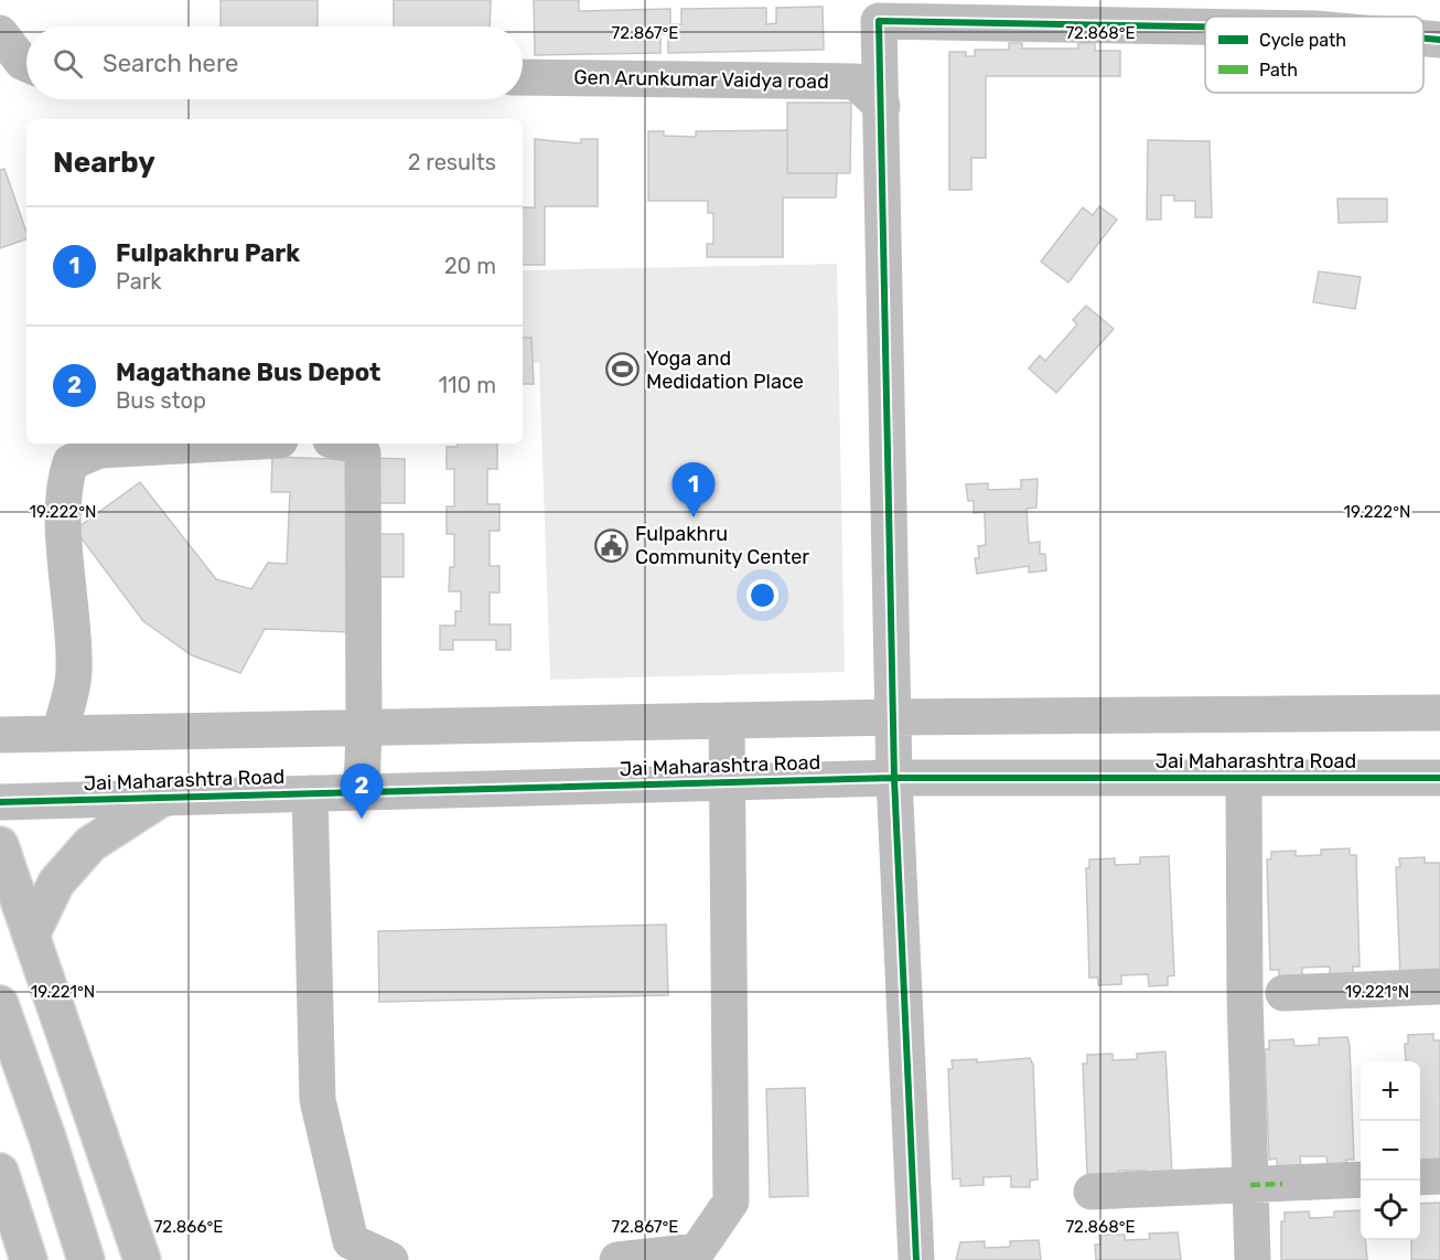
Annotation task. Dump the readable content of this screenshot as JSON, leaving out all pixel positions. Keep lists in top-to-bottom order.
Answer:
{
  "streets": {
    "main road": ["Gen Arunkumar Vaidya road", "Jai Maharashtra Road"]
  },
  "places": {
    "sports": ["Yoga and Medidation Place"],
    "public building": ["Fulpakhru Community Center"]
  },
  "legend": ["Cycle path", "Path"],
  "page": {
    "search": "Search here",
    "heading": ["Nearby", "2 results"],
    "list": [
      {
        "mark": "1",
        "name": "Fulpakhru Park",
        "note": "Park",
        "value": "20 m"
      },
      {
        "mark": "2",
        "name": "Magathane Bus Depot",
        "note": "Bus stop",
        "value": "110 m"
      }
    ],
    "pins": ["1", "2"],
    "map_buttons": ["+", "−"]
  },
  "coordinates": [
    "72.867°E",
    "72.868°E",
    "19.222°N",
    "19.221°N",
    "72.866°E"
  ]
}
